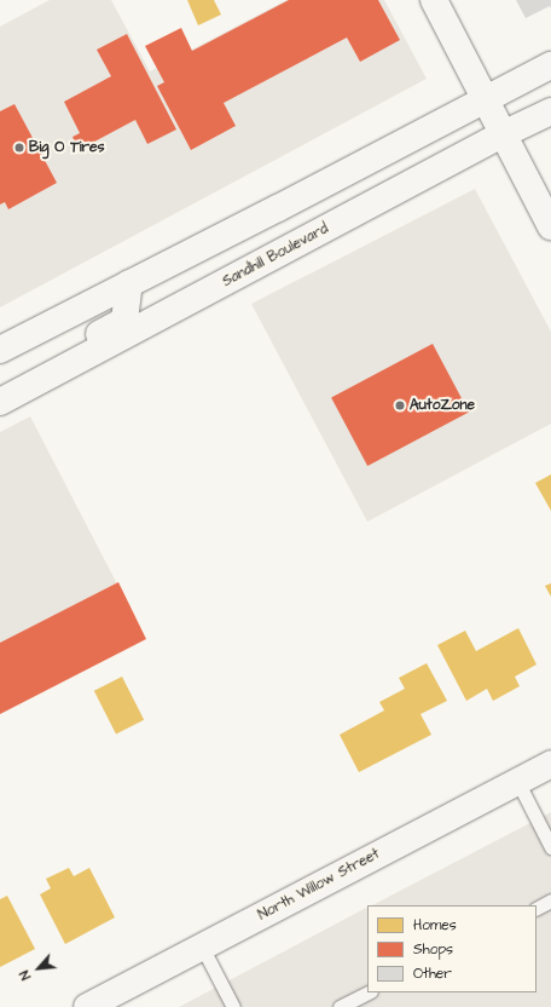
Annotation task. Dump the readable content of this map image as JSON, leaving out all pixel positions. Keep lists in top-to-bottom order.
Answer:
{
  "streets": {
    "main road": ["Sandhill Boulevard", "North Willow Street"]
  },
  "places": ["Big O Tires", "AutoZone"],
  "legend": ["Homes", "Shops", "Other"],
  "north": "bottom left"
}
